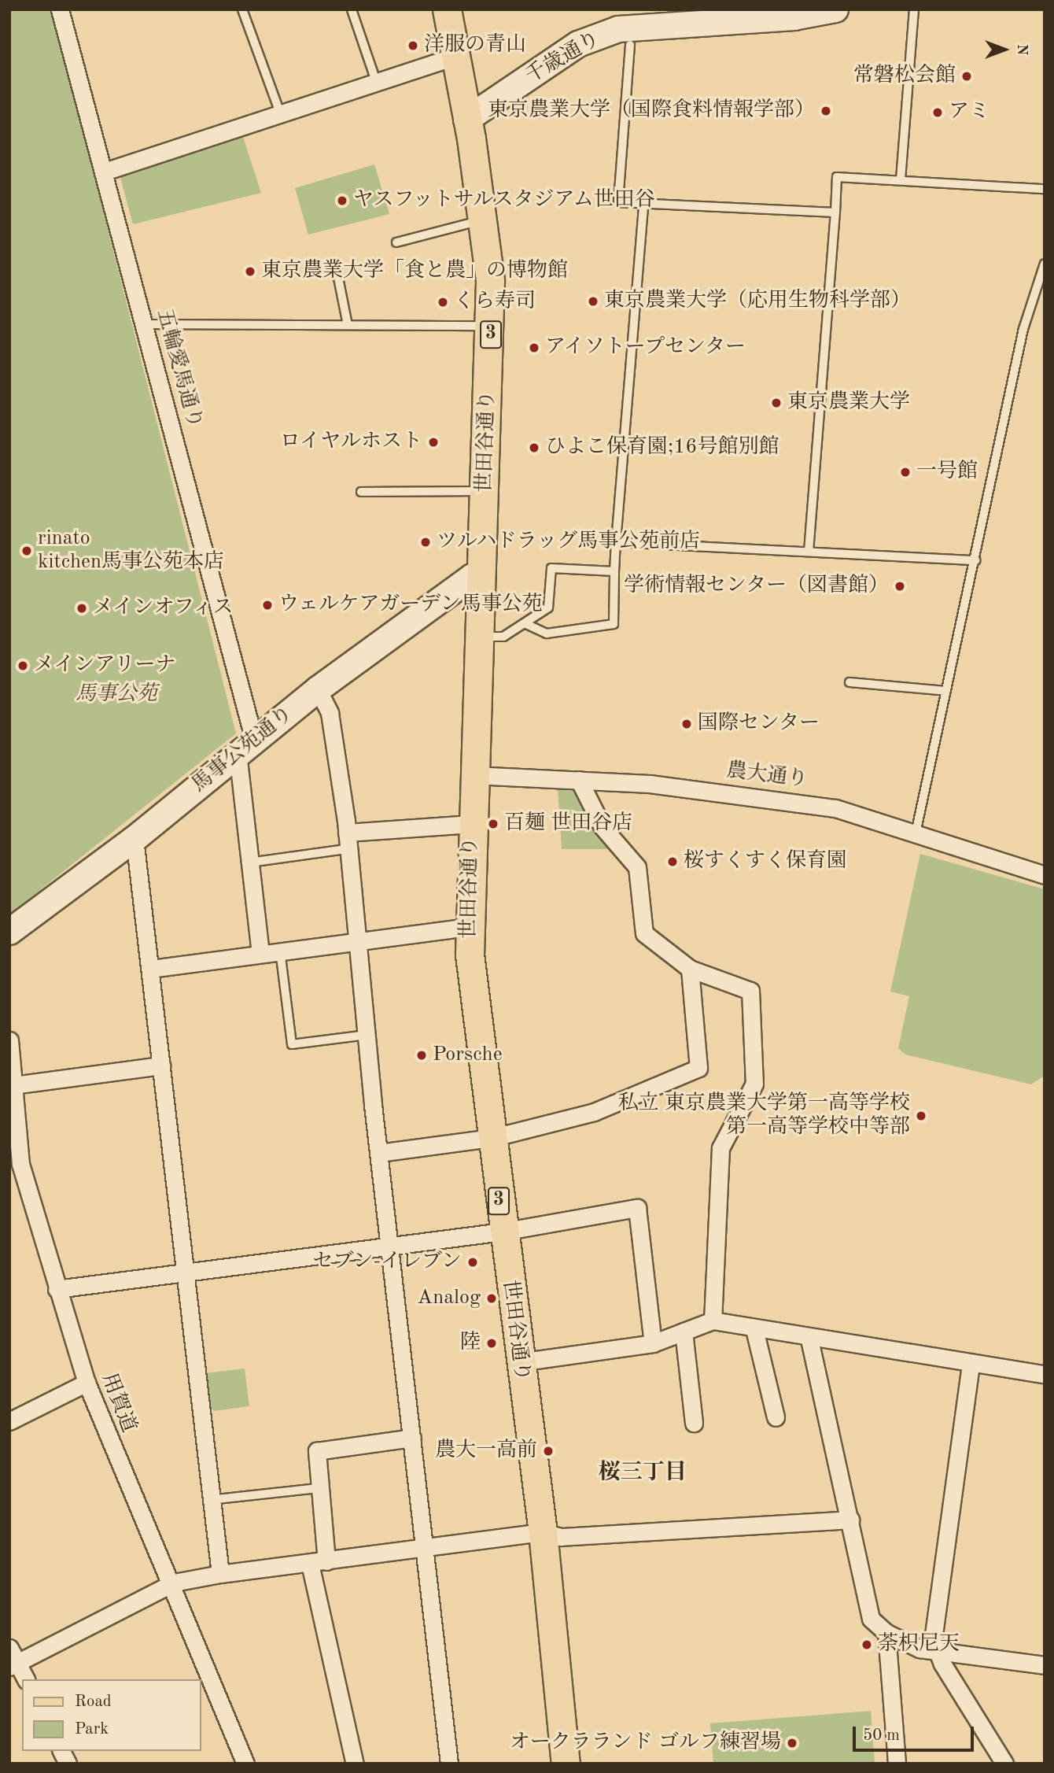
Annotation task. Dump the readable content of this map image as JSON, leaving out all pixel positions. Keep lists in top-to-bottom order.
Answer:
{
  "streets": {
    "main road": ["3", "世田谷通り"],
    "street": [
      "千歳通り",
      "五輪愛馬通り",
      "馬事公苑通り",
      "農大通り",
      "用賀道"
    ]
  },
  "crossings": [
    ["千歳通り", "世田谷通り"],
    ["五輪愛馬通り", "馬事公苑通り"],
    ["世田谷通り", "馬事公苑通り"],
    ["世田谷通り", "農大通り"]
  ],
  "districts": ["桜三丁目"],
  "parks": ["馬事公苑"],
  "places": [
    "洋服の青山",
    "常磐松会館",
    "東京農業大学（国際食料情報学部）",
    "アミ",
    "ヤスフットサルスタジアム世田谷",
    "東京農業大学「食と農」の博物館",
    "東京農業大学（応用生物科学部）",
    "くら寿司",
    "アイソトープセンター",
    "東京農業大学",
    "ロイヤルホスト",
    "ひよこ保育園;16号館別館",
    "一号館",
    "ツルハドラッグ馬事公苑前店",
    "rinato kitchen馬事公苑本店",
    "学術情報センター（図書館）",
    "ウェルケアガーデン馬事公苑",
    "メインオフィス",
    "メインアリーナ",
    "国際センター",
    "百麺 世田谷店",
    "桜すくすく保育園",
    "Porsche",
    "私立 東京農業大学第一高等学校 第一高等学校中等部",
    "セブン-イレブン",
    "Analog",
    "陸",
    "農大一高前",
    "荼枳尼天",
    "オークラランド ゴルフ練習場"
  ],
  "legend": ["Road", "Park"],
  "scale_bar": "50 m",
  "north": "right"
}
